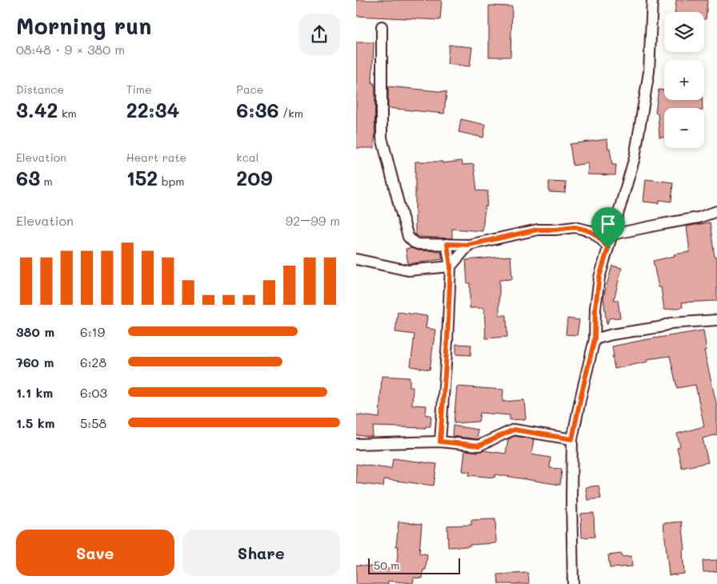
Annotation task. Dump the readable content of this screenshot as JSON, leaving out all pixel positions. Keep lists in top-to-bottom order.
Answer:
{
  "scale_bar": "50 m",
  "page": {
    "heading": ["Morning run", "08:48 · 9 × 380 m"],
    "map_buttons": ["+", "−"],
    "stats": [
      ["Distance", "3.42 km"],
      ["Time", "22:34"],
      ["Pace", "6:36 /km"],
      ["Elevation", "63 m"],
      ["Heart rate", "152 bpm"],
      ["kcal", "209"]
    ],
    "chart": ["Elevation", "92–99 m"],
    "list": [
      {
        "name": "380 m",
        "note": "6:19"
      },
      {
        "name": "760 m",
        "note": "6:28"
      },
      {
        "name": "1.1 km",
        "note": "6:03"
      },
      {
        "name": "1.5 km",
        "note": "5:58"
      }
    ],
    "buttons": ["Save", "Share"],
    "scale": "50 m"
  }
}
